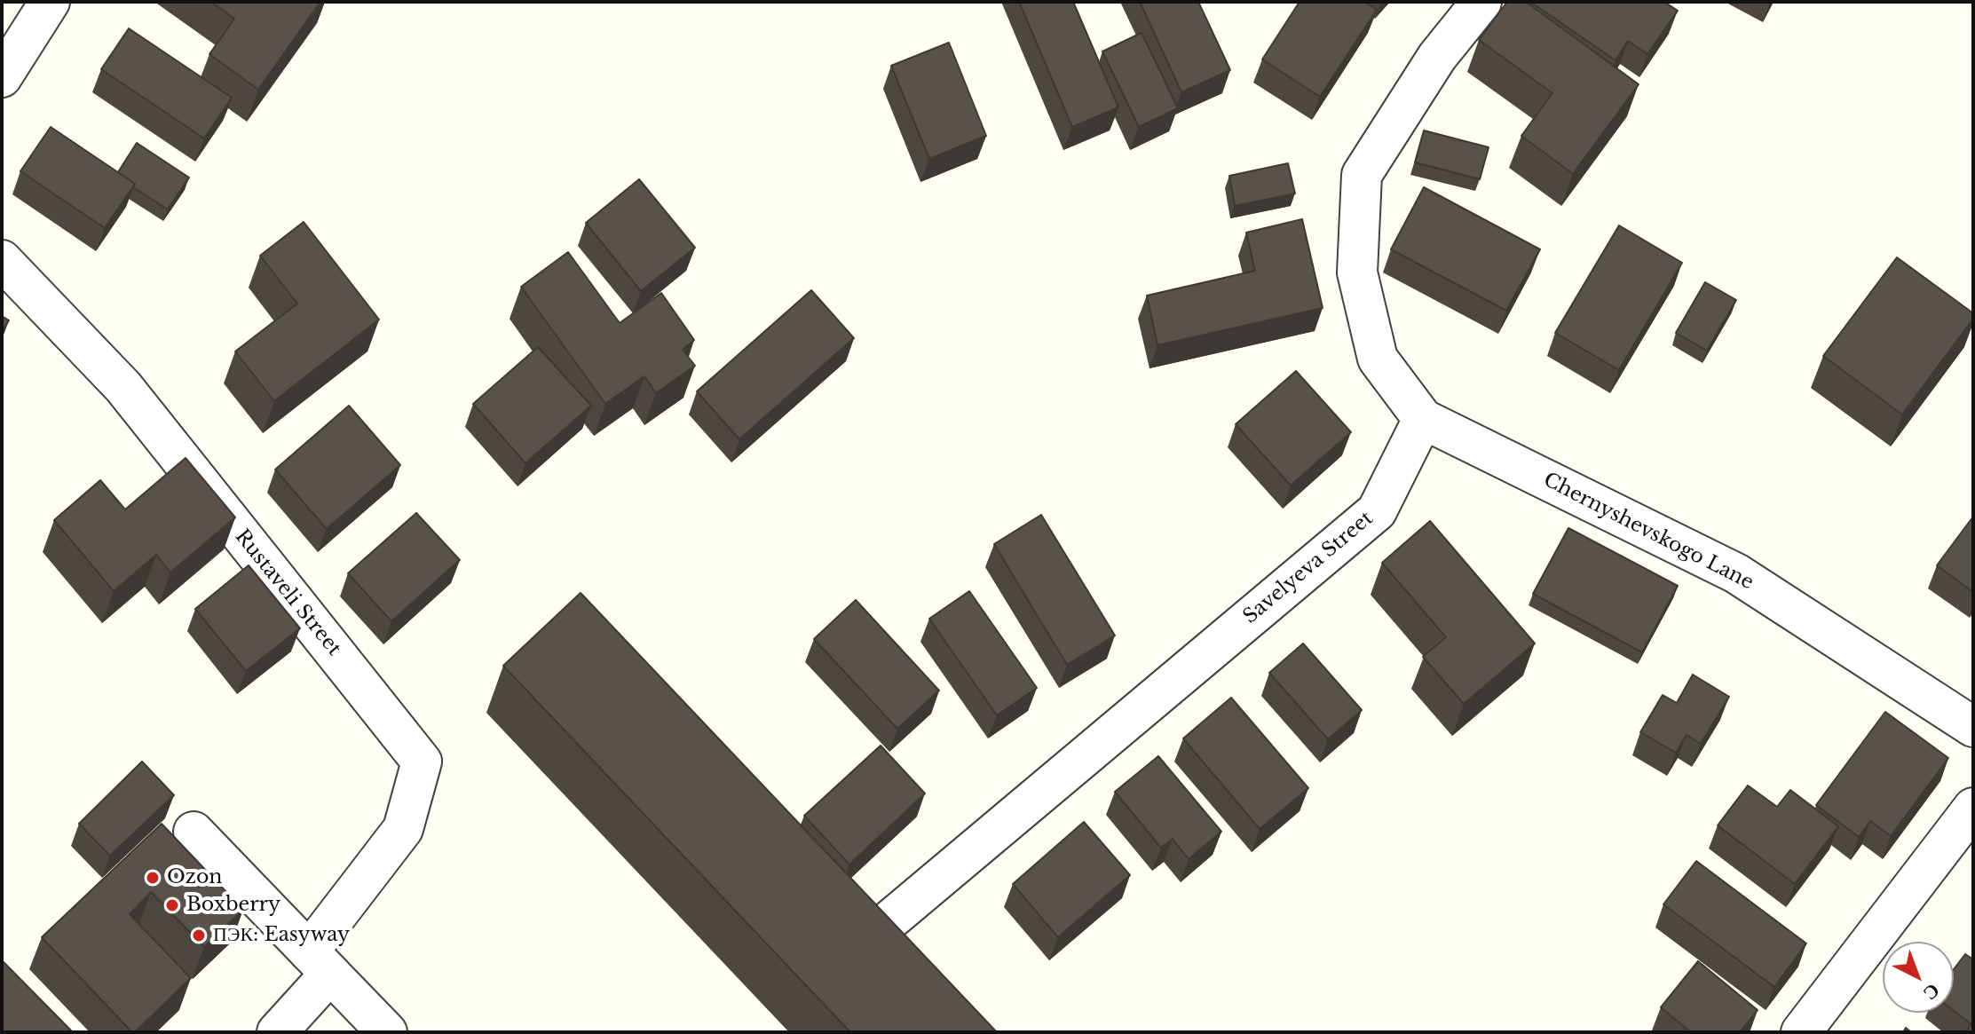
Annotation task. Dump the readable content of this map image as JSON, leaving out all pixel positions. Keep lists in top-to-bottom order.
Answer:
{
  "streets": {
    "street": ["Chernyshevskogo Lane", "Savelyeva Street", "Rustaveli Street"]
  },
  "crossings": [
    ["Chernyshevskogo Lane", "Savelyeva Street"]
  ],
  "places": ["Ozon", "Boxberry", "ПЭК: Easyway"],
  "north": "bottom right"
}
